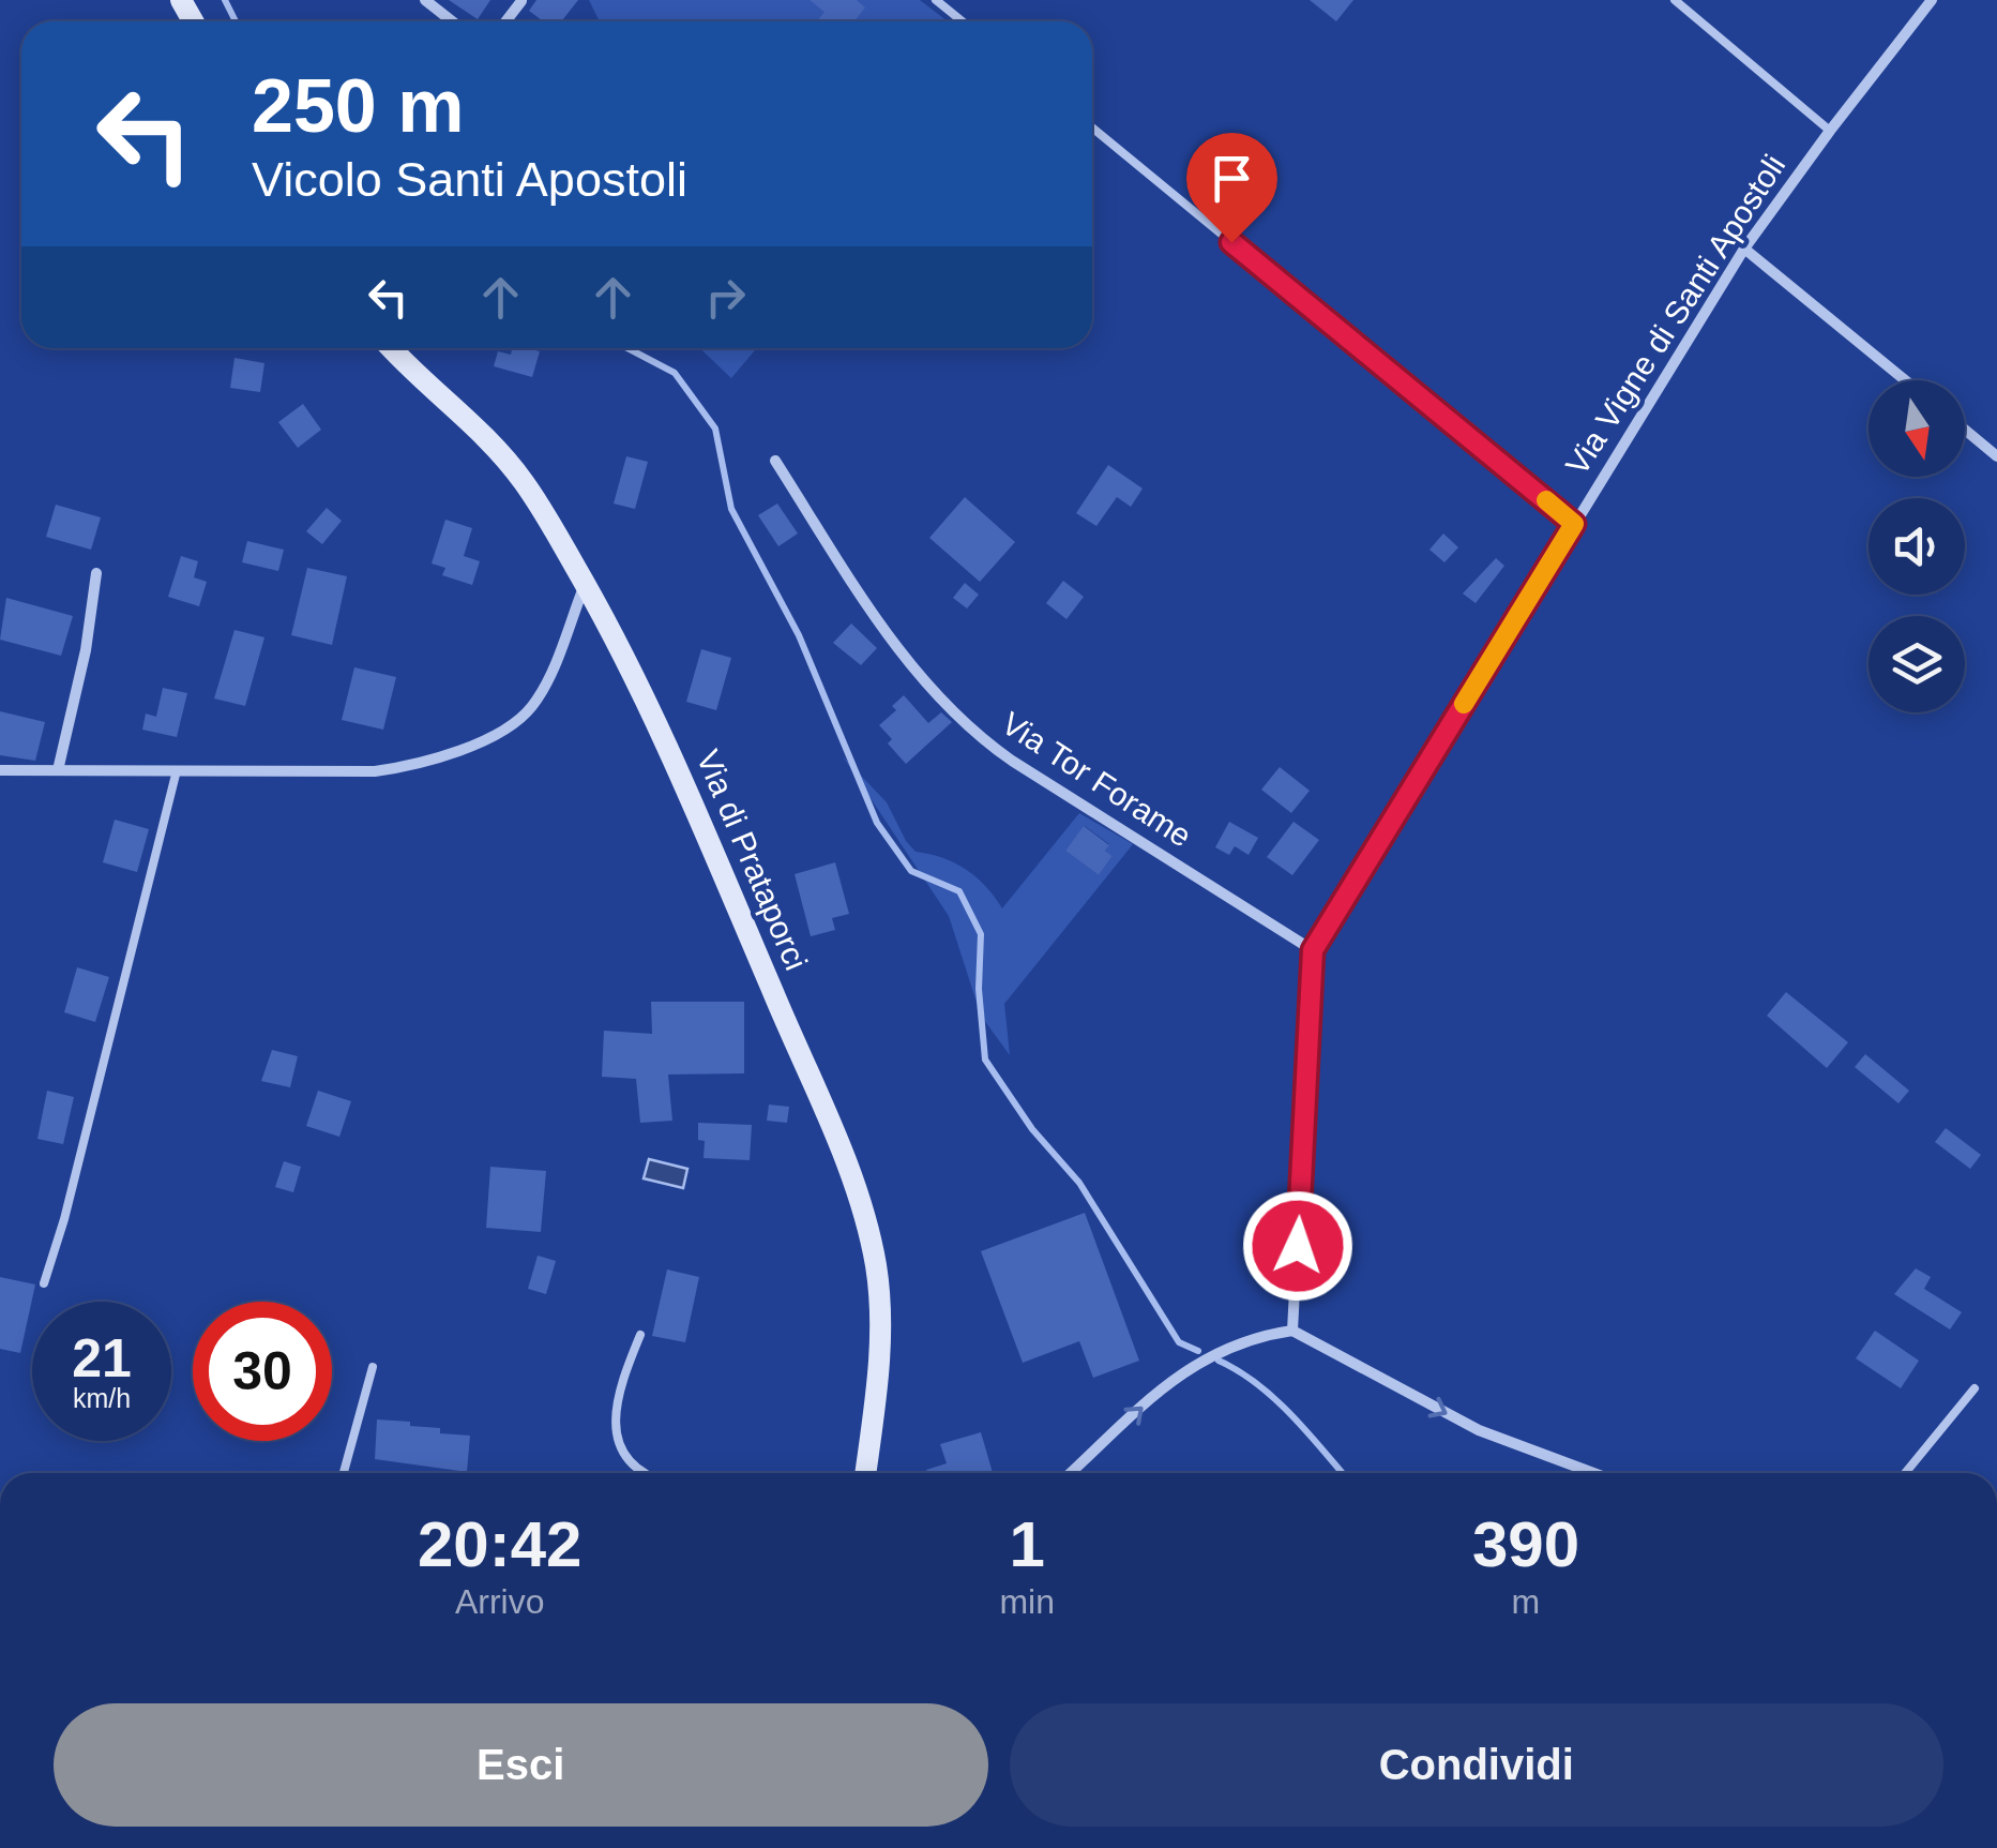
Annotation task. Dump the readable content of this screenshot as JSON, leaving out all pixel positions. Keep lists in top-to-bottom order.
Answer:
{
  "streets": {
    "street": ["Via Vigne di Santi Apostoli", "Via Tor Forame", "Via di Prataporci"]
  },
  "crossings": [
    ["Via Vigne di Santi Apostoli", "Via Tor Forame"]
  ],
  "north": "bottom",
  "page": {
    "turn": ["250 m", "Vicolo Santi Apostoli"],
    "speed": "21 km/h",
    "limit": "30",
    "eta": [
      "20:42",
      "Arrivo",
      "1",
      "min",
      "390",
      "m"
    ],
    "buttons": ["Esci", "Condividi"]
  }
}
